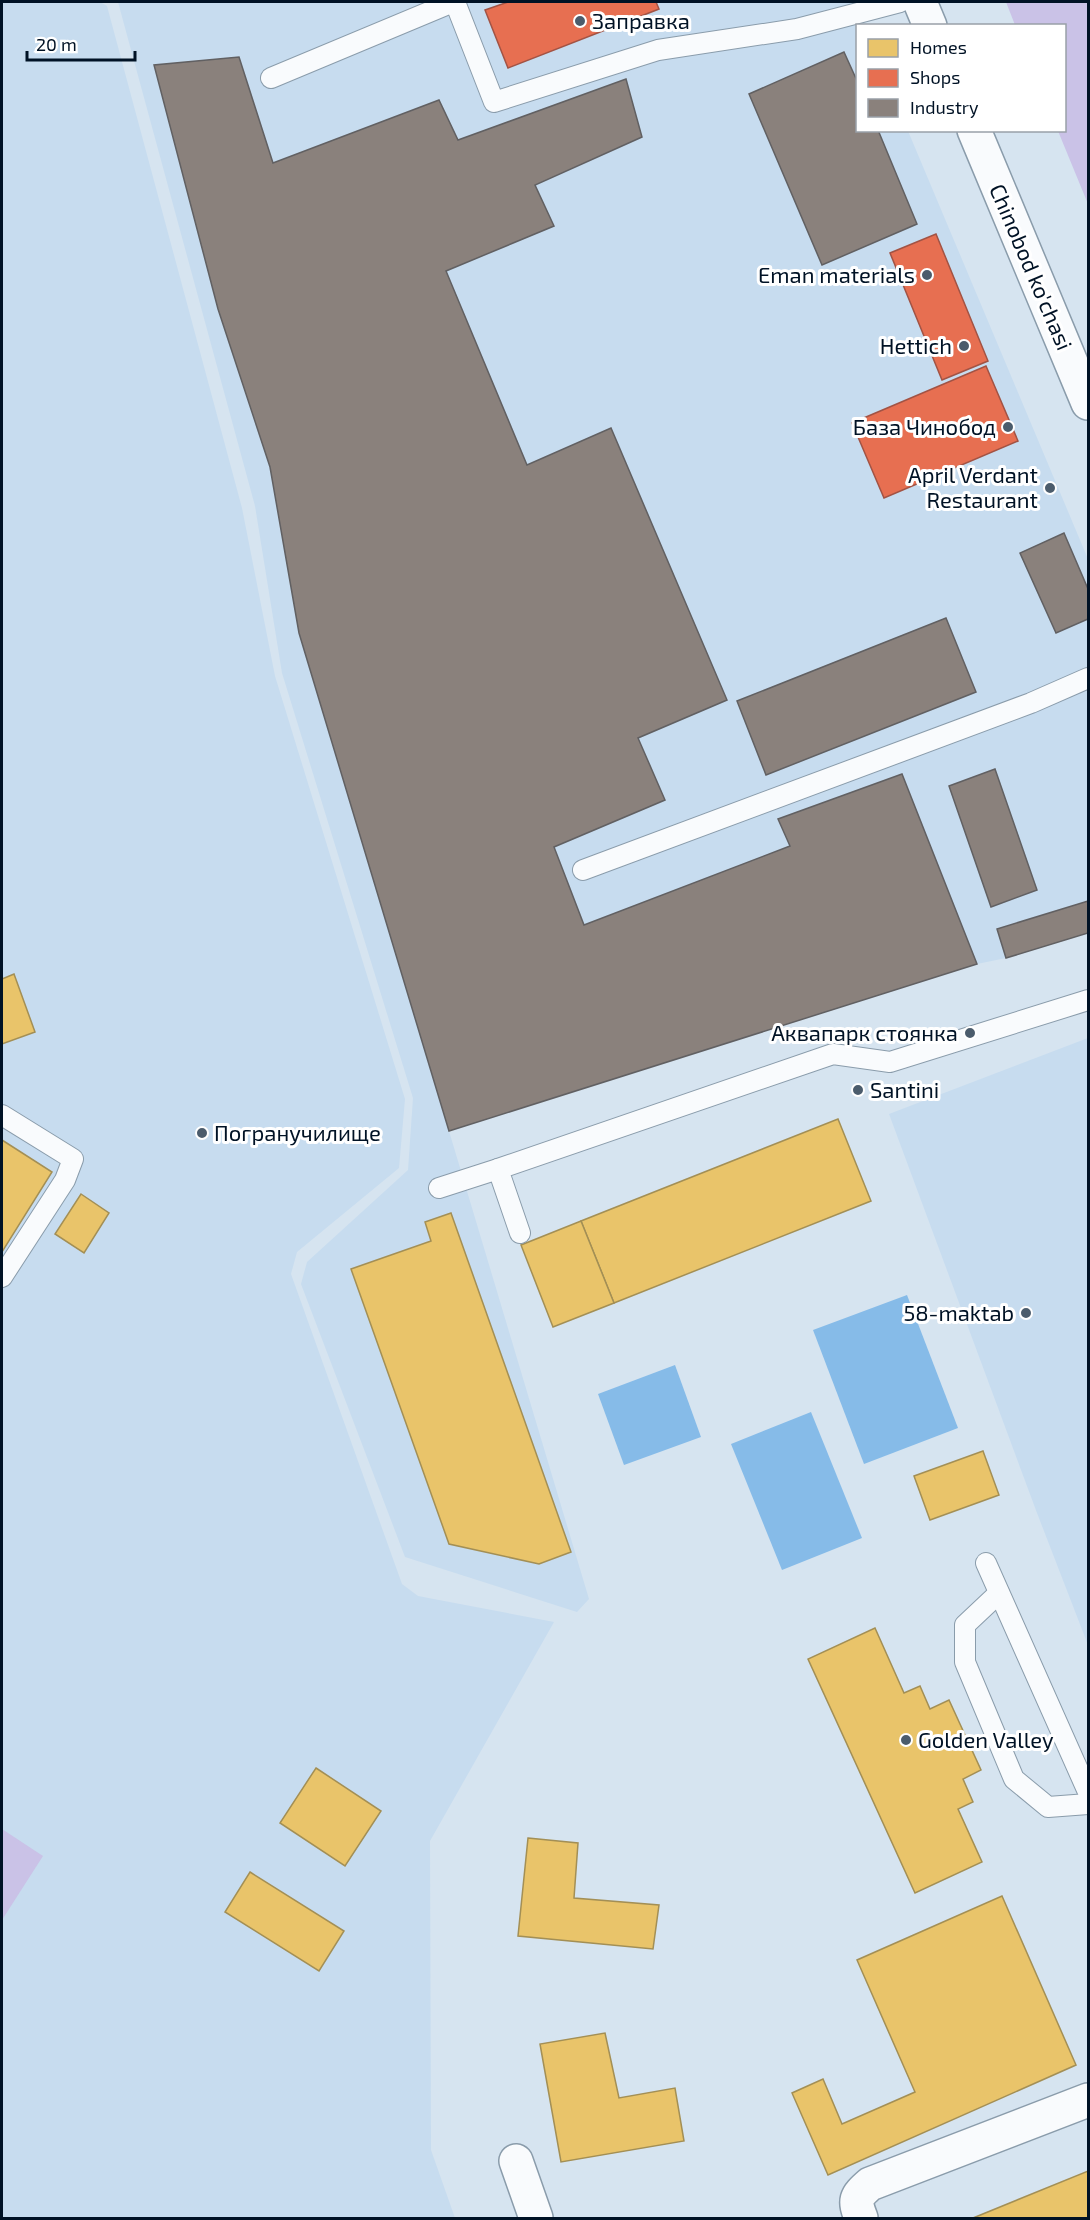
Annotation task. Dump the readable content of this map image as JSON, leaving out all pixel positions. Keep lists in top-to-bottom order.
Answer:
{
  "streets": {
    "main road": ["Chinobod ko'chasi"]
  },
  "places": [
    "Заправка",
    "Eman materials",
    "Hettich",
    "База Чинобод",
    "April Verdant Restaurant",
    "Аквапарк стоянка",
    "Santini",
    "Погранучилище",
    "58-maktab",
    "Golden Valley"
  ],
  "legend": ["Homes", "Shops", "Industry"],
  "scale_bar": "20 m"
}
